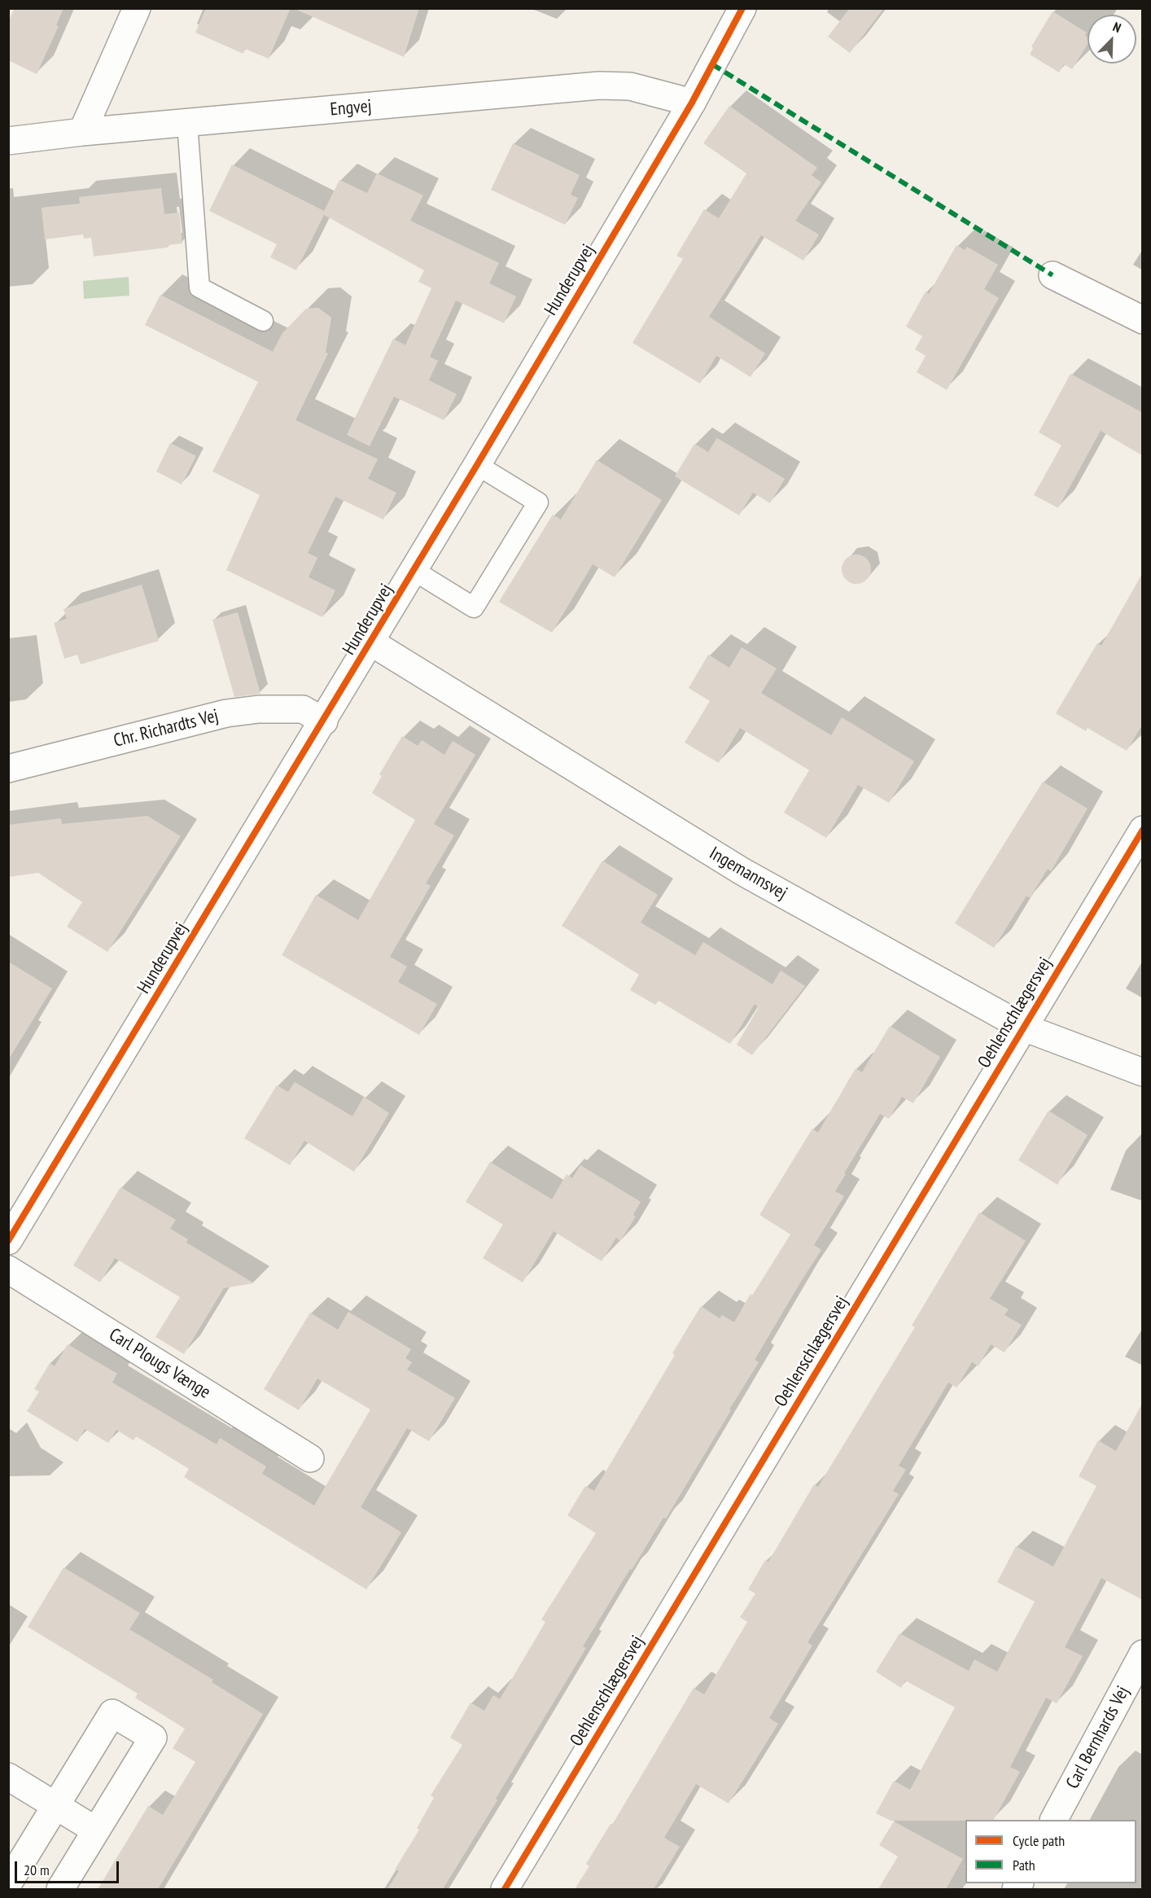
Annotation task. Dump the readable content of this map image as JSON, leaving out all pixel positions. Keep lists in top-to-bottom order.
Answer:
{
  "streets": {
    "street": [
      "Engvej",
      "Hunderupvej",
      "Chr. Richardts Vej",
      "Ingemannsvej",
      "Oehlenschlægersvej",
      "Carl Plougs Vænge",
      "Carl Bernhards Vej"
    ]
  },
  "crossings": [
    ["Engvej", "Hunderupvej"],
    ["Hunderupvej", "Chr. Richardts Vej"],
    ["Hunderupvej", "Ingemannsvej"],
    ["Ingemannsvej", "Oehlenschlægersvej"]
  ],
  "legend": ["Cycle path", "Path"],
  "scale_bar": "20 m",
  "north": "top right"
}
